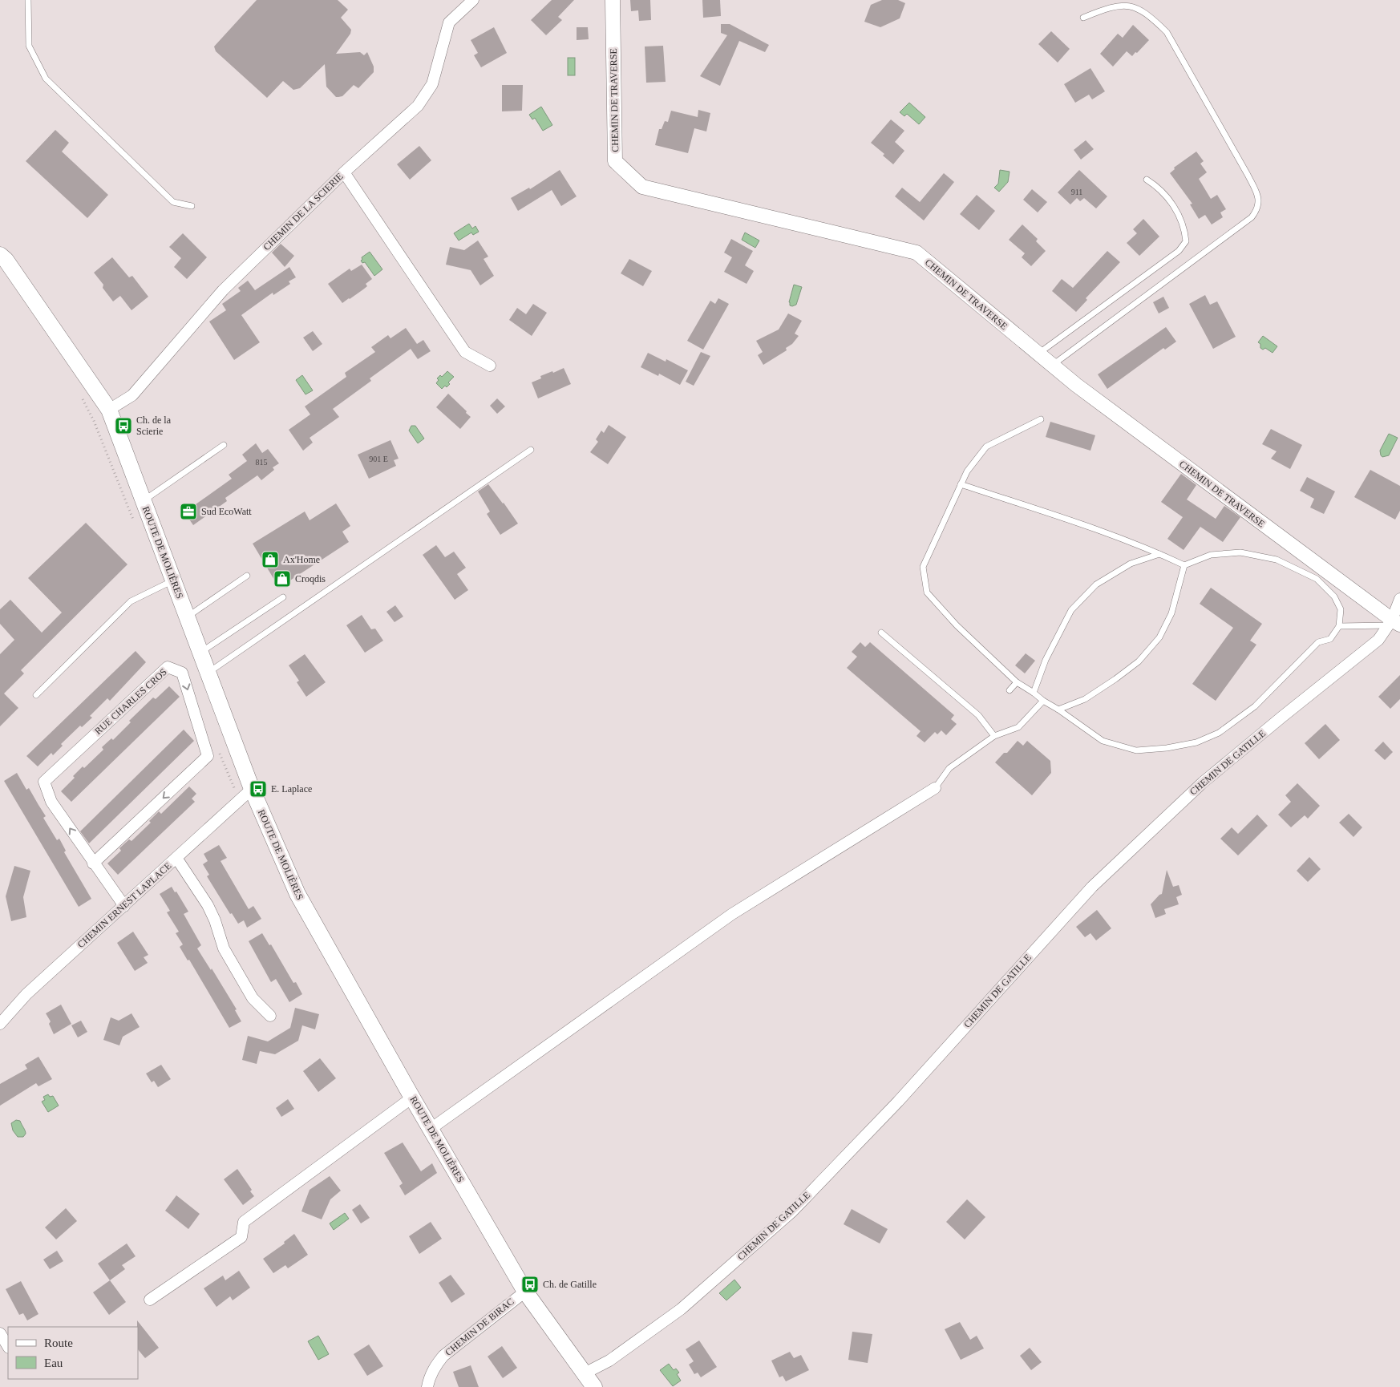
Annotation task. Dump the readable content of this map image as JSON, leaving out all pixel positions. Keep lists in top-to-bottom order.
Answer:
{
  "streets": {
    "main road": ["ROUTE DE MOLIÈRES"],
    "street": [
      "CHEMIN DE TRAVERSE",
      "CHEMIN DE LA SCIERIE",
      "RUE CHARLES CROS",
      "CHEMIN DE GATILLE",
      "CHEMIN ERNEST LAPLACE",
      "CHEMIN DE BIRAC"
    ]
  },
  "crossings": [
    ["CHEMIN DE TRAVERSE", "CHEMIN DE GATILLE"],
    ["CHEMIN DE LA SCIERIE", "ROUTE DE MOLIÈRES"],
    ["ROUTE DE MOLIÈRES", "CHEMIN DE GATILLE"],
    ["ROUTE DE MOLIÈRES", "CHEMIN ERNEST LAPLACE"],
    ["ROUTE DE MOLIÈRES", "CHEMIN DE BIRAC"],
    ["RUE CHARLES CROS", "CHEMIN ERNEST LAPLACE"]
  ],
  "places": {
    "bus stop": ["Ch. de la Scierie", "E. Laplace", "Ch. de Gatille"],
    "office": ["Sud EcoWatt"],
    "shop": ["Ax'Home", "Croqdis"]
  },
  "house_numbers": ["911", "901 E", "815"],
  "legend": ["Route", "Eau"]
}
